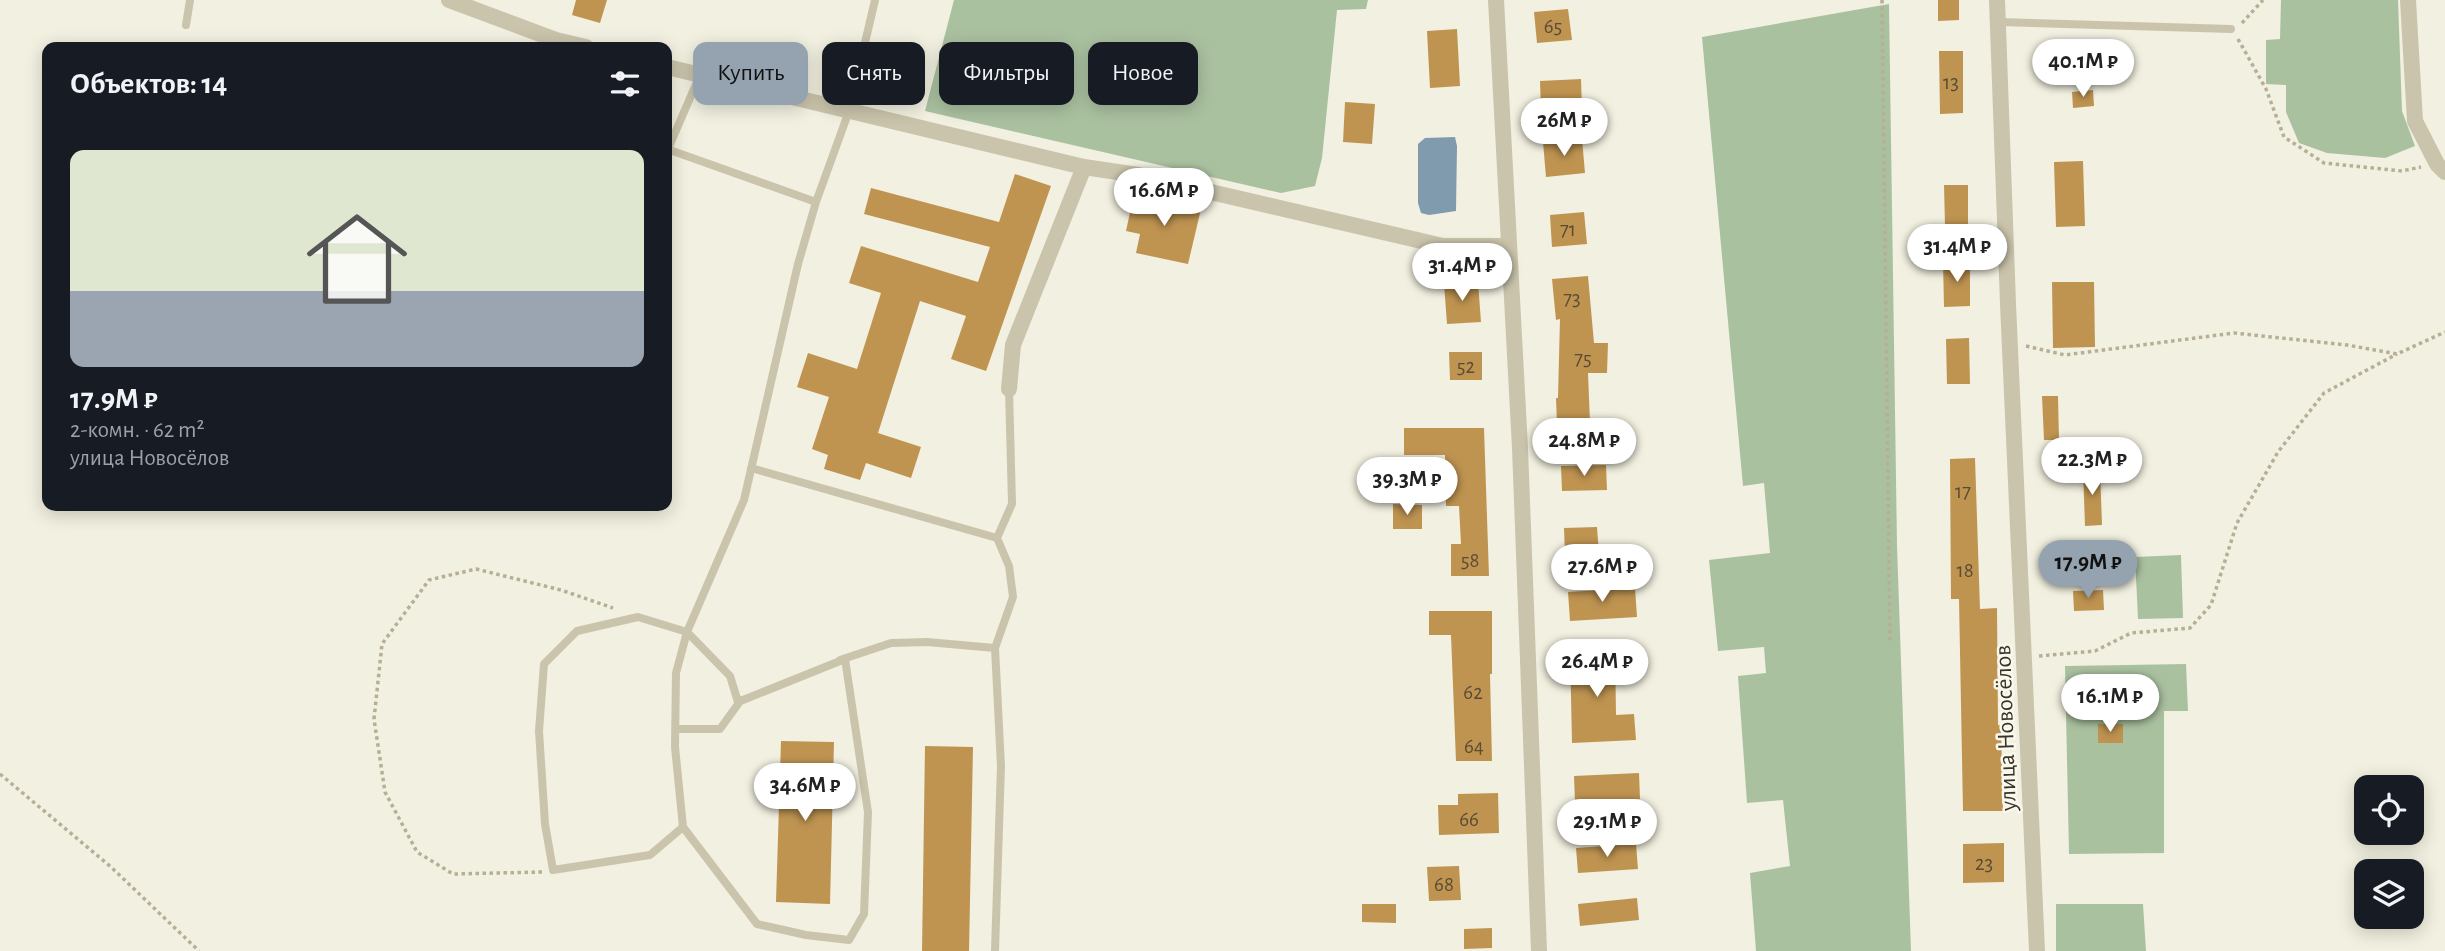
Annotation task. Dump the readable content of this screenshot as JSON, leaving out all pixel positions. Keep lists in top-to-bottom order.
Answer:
{
  "streets": {
    "street": ["улица Новосёлов"]
  },
  "house_numbers": [
    "65",
    "13",
    "71",
    "73",
    "75",
    "52",
    "17",
    "58",
    "18",
    "62",
    "64",
    "66",
    "23",
    "68"
  ],
  "page": {
    "price": [
      "40.1M ₽",
      "26M ₽",
      "16.6M ₽",
      "31.4M ₽",
      "31.4M ₽",
      "24.8M ₽",
      "22.3M ₽",
      "39.3M ₽",
      "17.9M ₽",
      "27.6M ₽",
      "26.4M ₽",
      "16.1M ₽",
      "34.6M ₽",
      "29.1M ₽"
    ],
    "chip": [
      "Купить",
      "Снять",
      "Фильтры",
      "Новое"
    ],
    "heading": "Объектов: 14",
    "list": [
      {
        "name": "17.9M ₽",
        "note": "2-комн. · 62 m² · улица Новосёлов"
      }
    ]
  }
}
